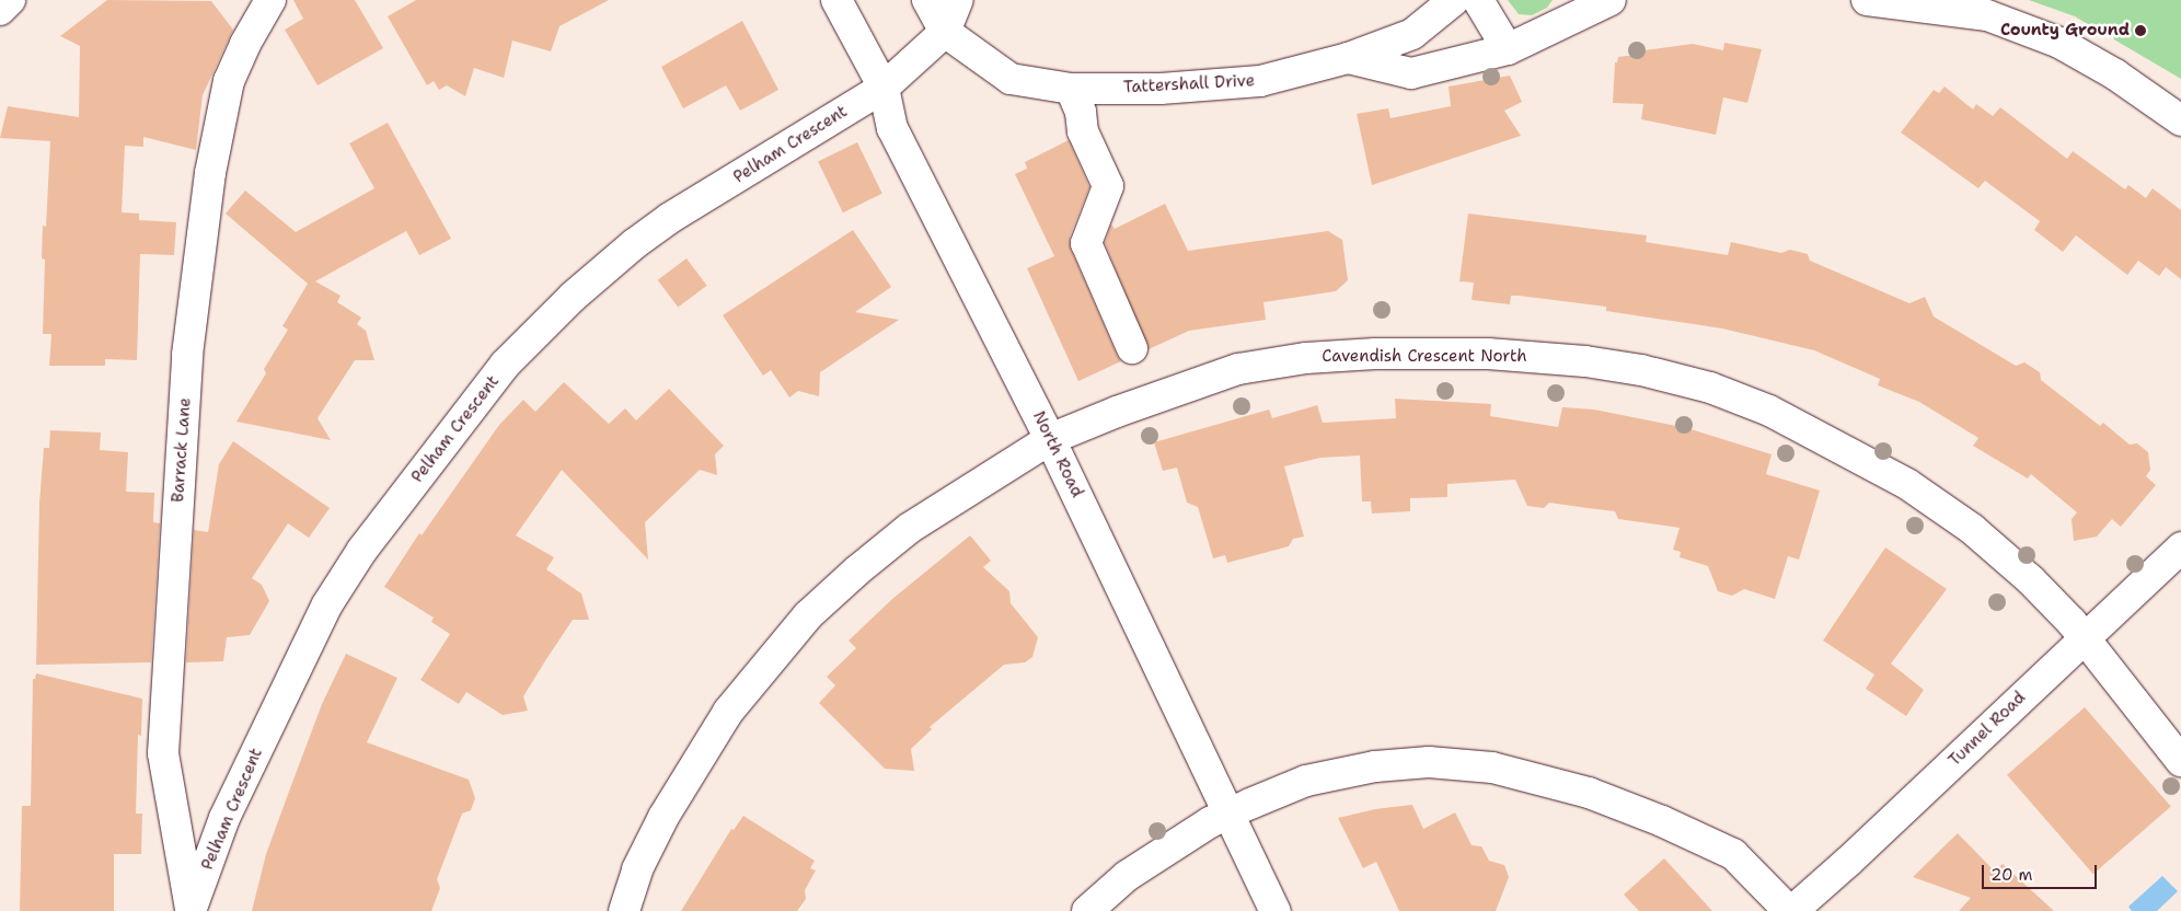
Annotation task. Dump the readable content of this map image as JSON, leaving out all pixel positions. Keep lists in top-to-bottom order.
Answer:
{
  "streets": {
    "street": [
      "Tattershall Drive",
      "Pelham Crescent",
      "Cavendish Crescent North",
      "Barrack Lane",
      "North Road",
      "Tunnel Road"
    ]
  },
  "crossings": [
    ["Pelham Crescent", "Barrack Lane"],
    ["Pelham Crescent", "North Road"],
    ["Cavendish Crescent North", "North Road"],
    ["Cavendish Crescent North", "Tunnel Road"]
  ],
  "places": ["County Ground"],
  "scale_bar": "20 m"
}
